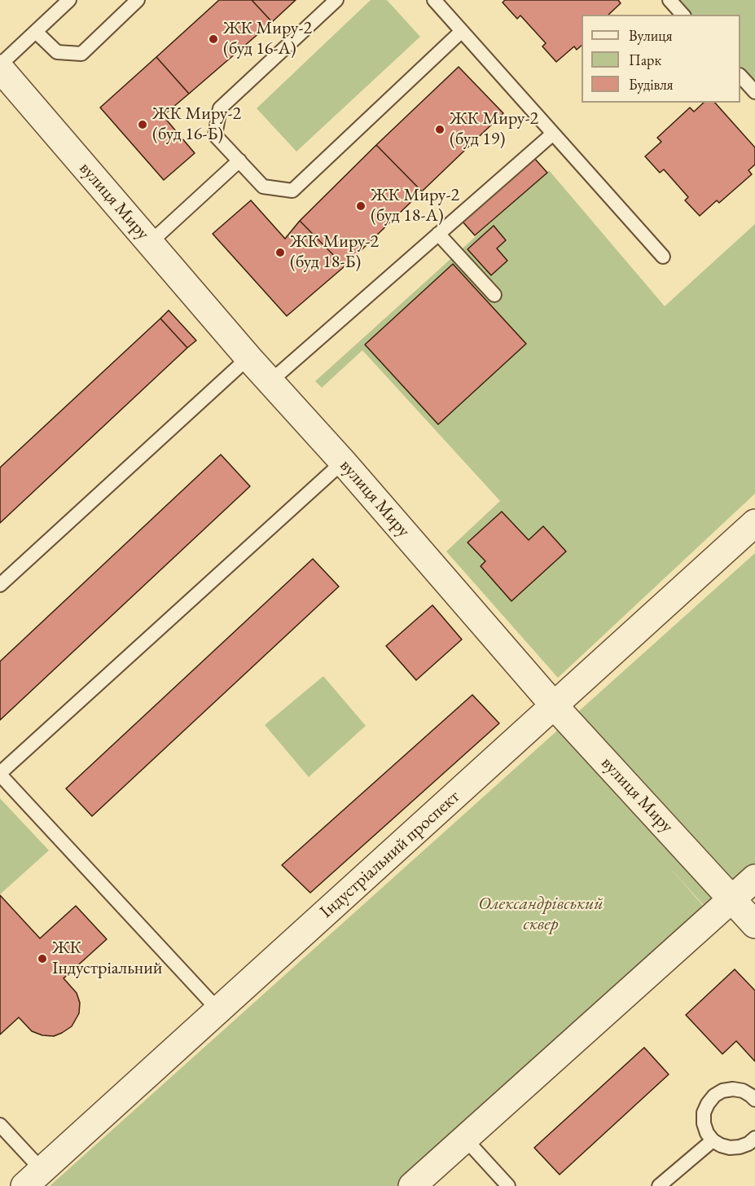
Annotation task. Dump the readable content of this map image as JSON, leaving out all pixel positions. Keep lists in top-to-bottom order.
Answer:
{
  "streets": {
    "street": ["вулиця Миру", "Індустріальний проспект"]
  },
  "crossings": [
    ["вулиця Миру", "Індустріальний проспект"]
  ],
  "parks": ["Олександрівський сквер"],
  "places": [
    "ЖК Миру-2 (буд 16-А)",
    "ЖК Миру-2 (буд 16-Б)",
    "ЖК Миру-2 (буд 19)",
    "ЖК Миру-2 (буд 18-А)",
    "ЖК Миру-2 (буд 18-Б)",
    "ЖК Індустріальний"
  ],
  "legend": ["Вулиця", "Парк", "Будівля"]
}
